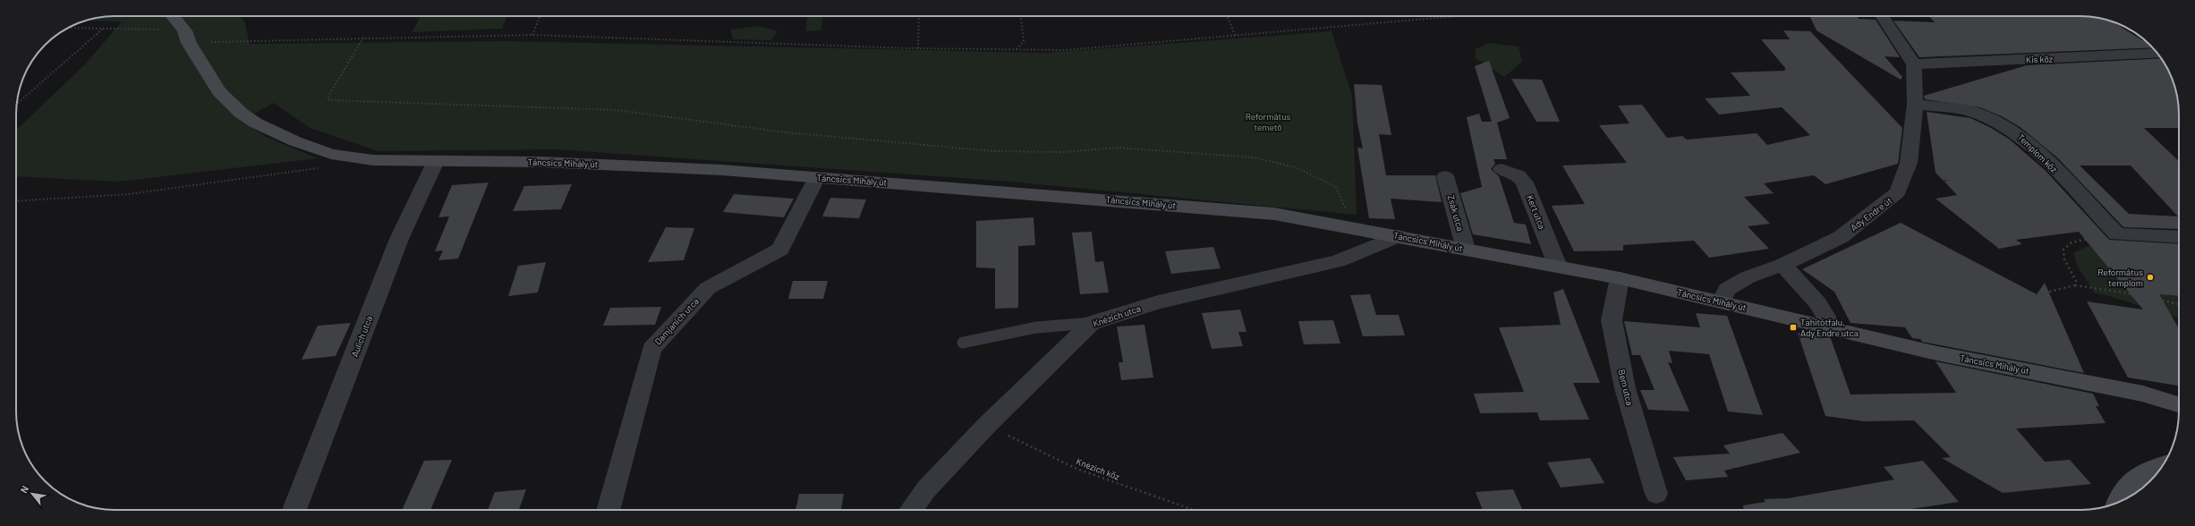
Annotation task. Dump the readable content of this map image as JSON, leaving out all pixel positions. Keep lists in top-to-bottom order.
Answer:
{
  "streets": {
    "main road": ["Táncsics Mihály út"],
    "street": [
      "Kis köz",
      "Templom köz",
      "Kert utca",
      "Zsák utca",
      "Ady Endre út",
      "Knézich utca",
      "Damjanich utca",
      "Aulich utca",
      "Bem utca"
    ],
    "path": ["Knézich köz"]
  },
  "crossings": [
    ["Kis köz", "Ady Endre út"],
    ["Templom köz", "Ady Endre út"],
    ["Táncsics Mihály út", "Kert utca"],
    ["Táncsics Mihály út", "Zsák utca"],
    ["Táncsics Mihály út", "Ady Endre út"],
    ["Táncsics Mihály út", "Knézich utca"],
    ["Táncsics Mihály út", "Damjanich utca"],
    ["Táncsics Mihály út", "Aulich utca"],
    ["Táncsics Mihály út", "Bem utca"],
    ["Knézich utca", "Knézich köz"]
  ],
  "parks": ["Református temető"],
  "places": {
    "other": ["Református templom"],
    "transit": ["Tahitótfalu, Ady Endre utca"]
  },
  "north": "top left"
}
